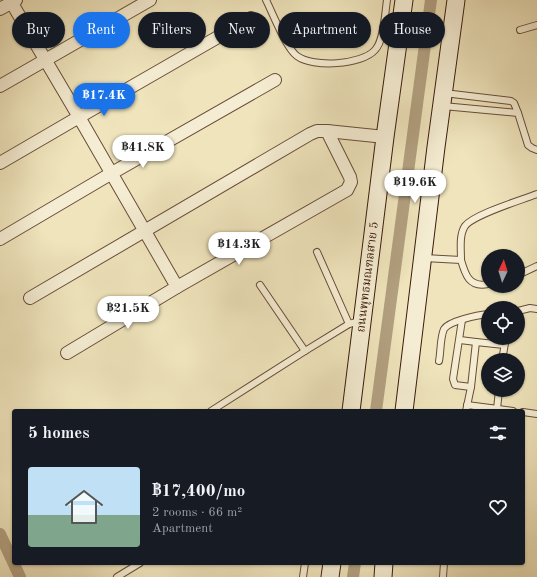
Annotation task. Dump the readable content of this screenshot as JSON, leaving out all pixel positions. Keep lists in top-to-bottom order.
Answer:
{
  "streets": {
    "main road": ["ถนนพุทธมณฑลสาย 5"]
  },
  "north": "top",
  "page": {
    "chip": [
      "Buy",
      "Rent",
      "Filters",
      "New",
      "Apartment",
      "House"
    ],
    "price": [
      "฿17.4K",
      "฿41.8K",
      "฿19.6K",
      "฿14.3K",
      "฿21.5K"
    ],
    "heading": "5 homes",
    "list": [
      {
        "name": "฿17,400/mo",
        "note": "2 rooms · 66 m² · Apartment"
      }
    ]
  }
}
